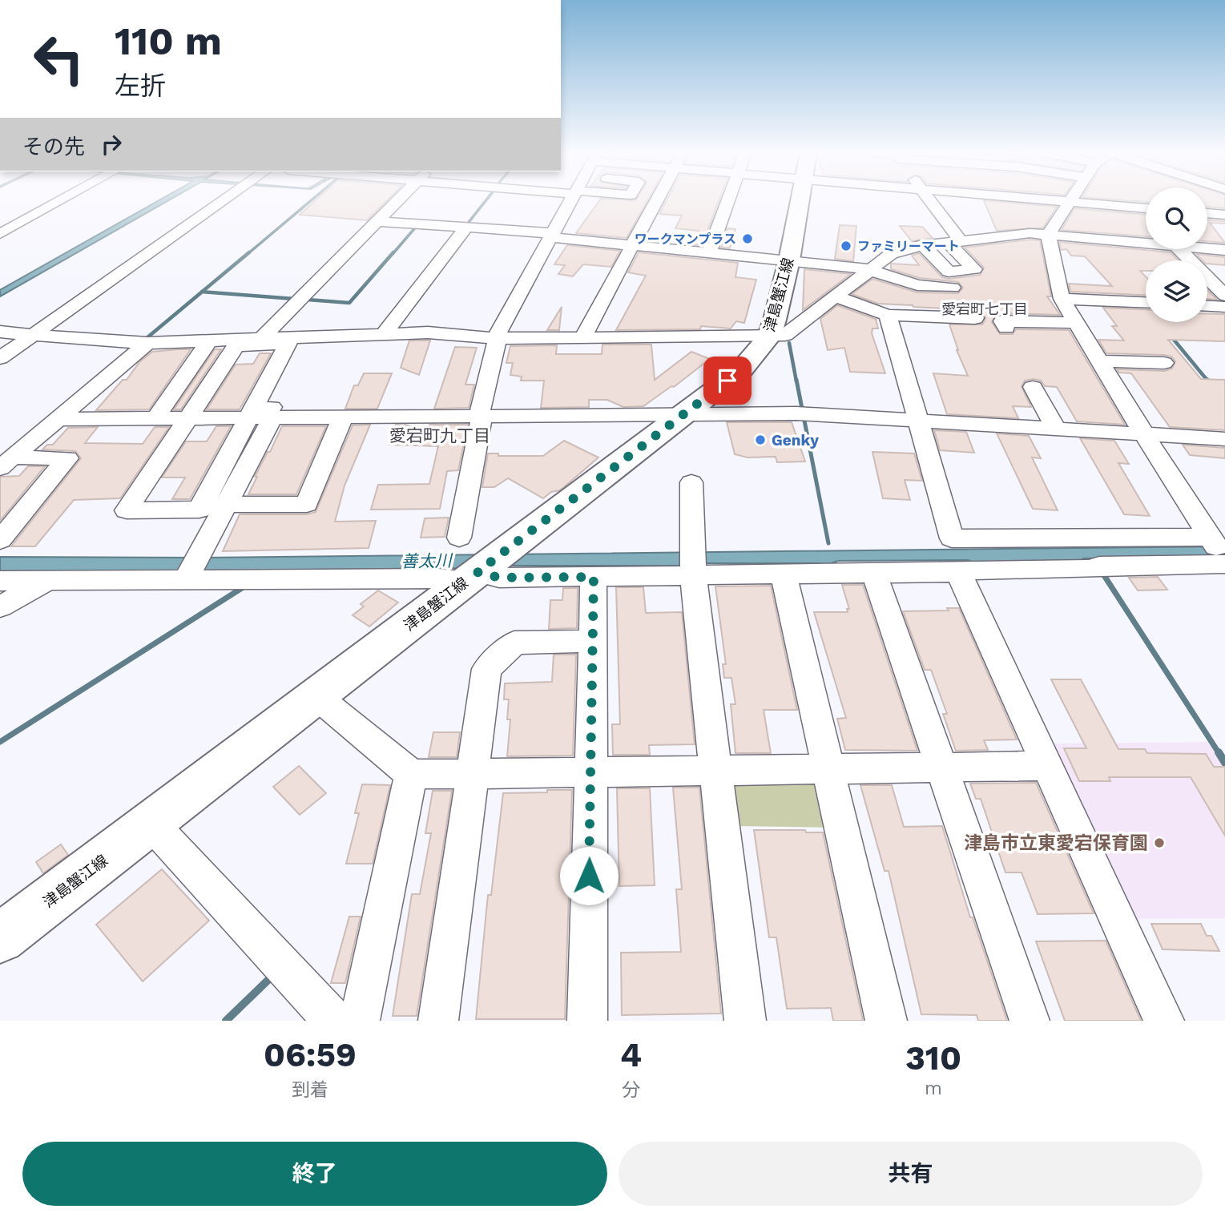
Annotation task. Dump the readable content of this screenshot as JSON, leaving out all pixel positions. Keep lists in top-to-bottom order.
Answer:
{
  "streets": {
    "main road": ["津島蟹江線"]
  },
  "districts": ["愛宕町七丁目", "愛宕町九丁目"],
  "water": ["善太川"],
  "places": [
    "ワークマンプラス",
    "ファミリーマート",
    "Genky",
    "津島市立東愛宕保育園"
  ],
  "page": {
    "turn": ["110 m", "左折"],
    "then": "その先",
    "eta": [
      "06:59",
      "到着",
      "4",
      "分",
      "310",
      "m"
    ],
    "buttons": ["終了", "共有"]
  }
}
